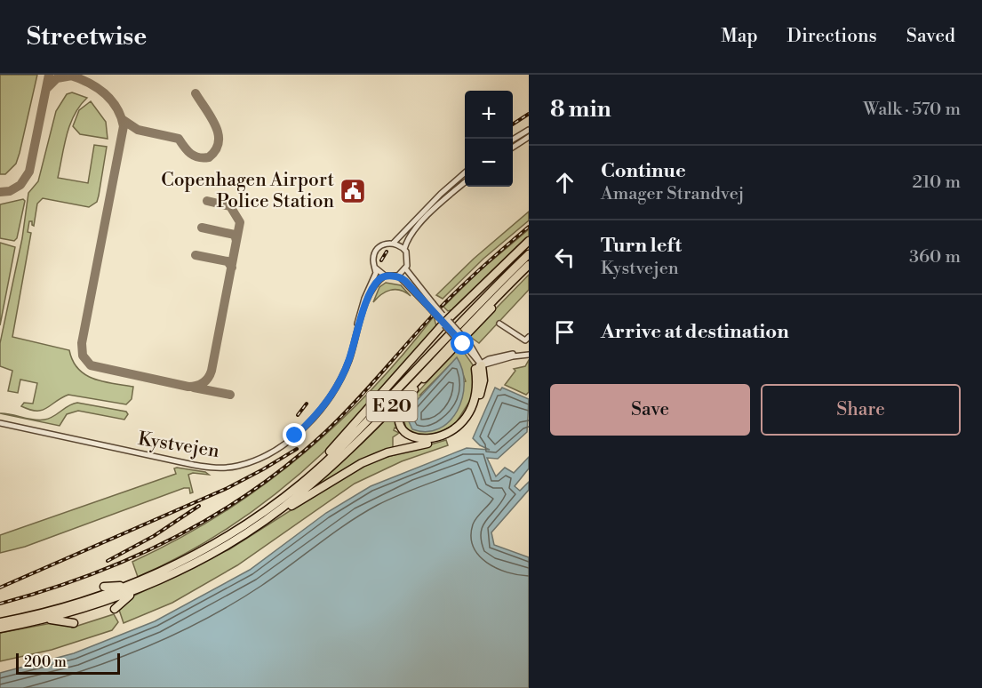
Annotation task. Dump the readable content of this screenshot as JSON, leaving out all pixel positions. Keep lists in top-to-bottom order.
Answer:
{
  "streets": {
    "highway": ["E 20"],
    "street": ["Kystvejen"]
  },
  "places": {
    "public building": ["Copenhagen Airport Police Station"]
  },
  "scale_bar": "200 m",
  "page": {
    "header": "Streetwise",
    "nav": ["Map", "Directions", "Saved"],
    "heading": ["8 min", "Walk · 570 m"],
    "map_buttons": ["+", "−"],
    "list": [
      ["Continue", "Amager Strandvej", "210 m"],
      ["Turn left", "Kystvejen", "360 m"],
      "Arrive at destination"
    ],
    "buttons": ["Save", "Share"],
    "scale": "200 m"
  }
}
